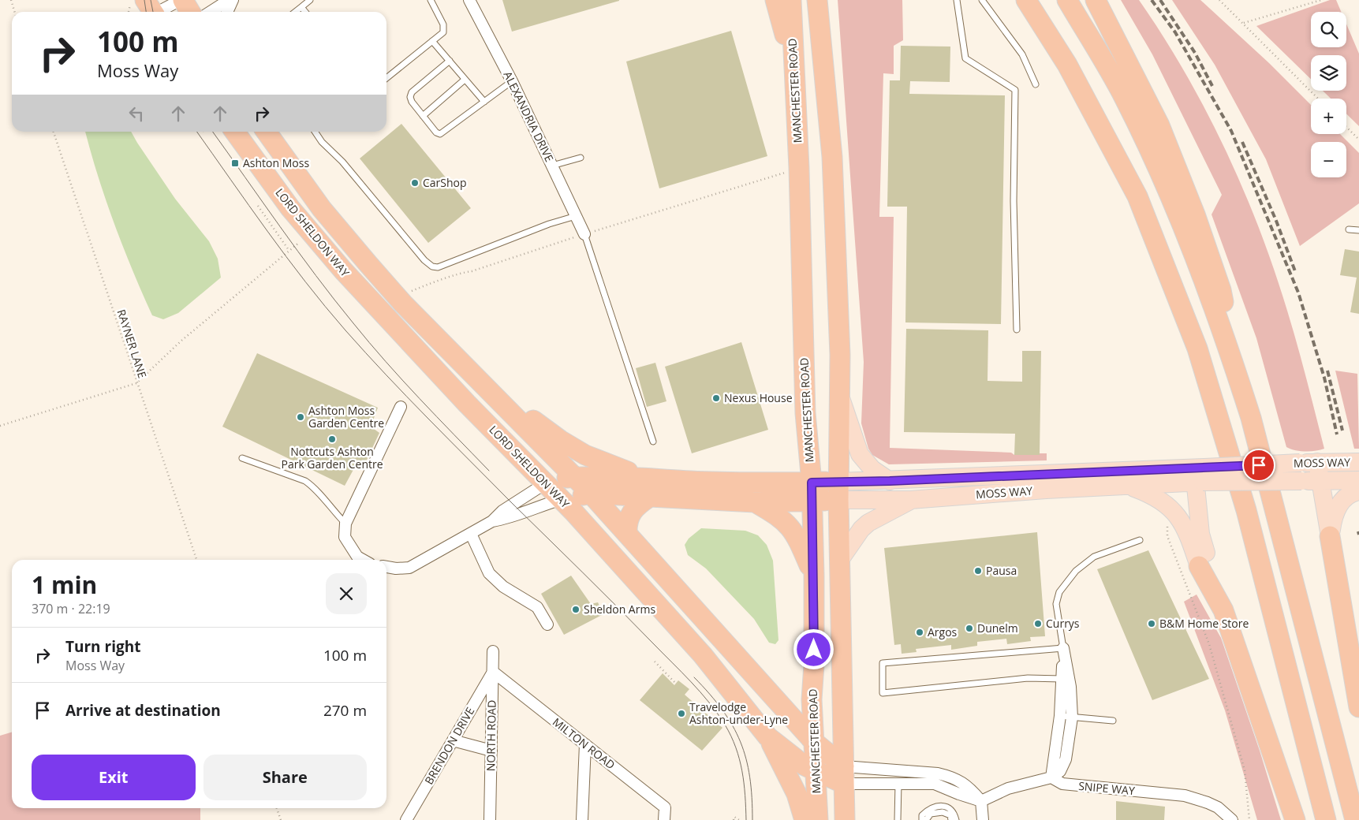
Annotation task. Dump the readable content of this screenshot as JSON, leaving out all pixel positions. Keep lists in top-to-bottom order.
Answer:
{
  "streets": {
    "highway": ["MANCHESTER ROAD", "LORD SHELDON WAY", "MOSS WAY"],
    "street": [
      "ALEXANDRIA DRIVE",
      "NORTH ROAD",
      "MILTON ROAD",
      "BRENDON DRIVE",
      "SNIPE WAY"
    ],
    "path": ["RAYNER LANE"]
  },
  "crossings": [
    ["MANCHESTER ROAD", "LORD SHELDON WAY"],
    ["MANCHESTER ROAD", "MOSS WAY"],
    ["NORTH ROAD", "MILTON ROAD"],
    ["NORTH ROAD", "BRENDON DRIVE"],
    ["MILTON ROAD", "BRENDON DRIVE"]
  ],
  "places": {
    "transit": ["Ashton Moss"],
    "other": [
      "CarShop",
      "Nexus House",
      "Ashton Moss Garden Centre",
      "Nottcuts Ashton Park Garden Centre",
      "Pausa",
      "Sheldon Arms",
      "Currys",
      "B&M Home Store",
      "Dunelm",
      "Argos",
      "Travelodge Ashton-under-Lyne"
    ]
  },
  "page": {
    "map_buttons": ["+", "−"],
    "turn": ["100 m", "Moss Way"],
    "heading": ["1 min", "370 m · 22:19"],
    "list": [
      {
        "name": "Turn right",
        "note": "Moss Way",
        "value": "100 m"
      },
      {
        "name": "Arrive at destination",
        "value": "270 m"
      }
    ],
    "buttons": ["Exit", "Share"]
  }
}
